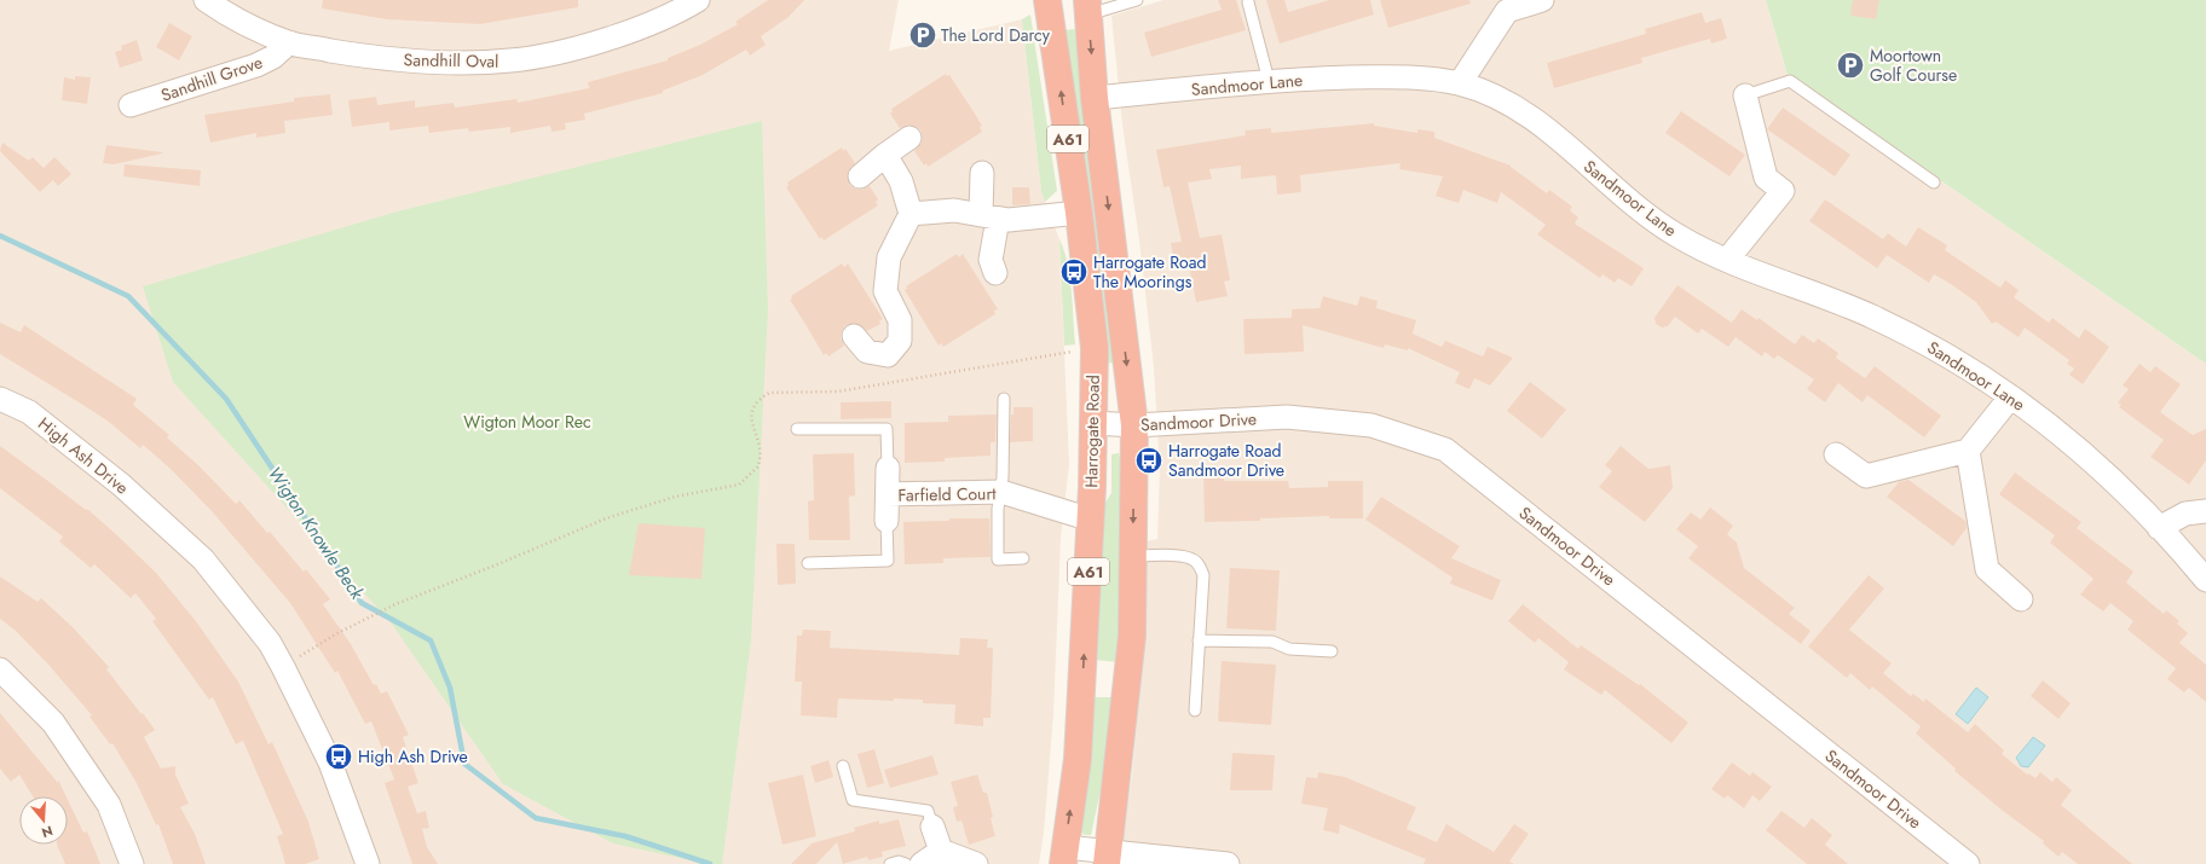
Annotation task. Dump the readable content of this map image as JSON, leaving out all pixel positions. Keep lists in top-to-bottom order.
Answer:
{
  "streets": {
    "highway": ["A61", "Harrogate Road"],
    "street": [
      "Sandhill Oval",
      "Sandhill Grove",
      "Sandmoor Lane",
      "Sandmoor Drive",
      "High Ash Drive",
      "Farfield Court"
    ]
  },
  "crossings": [
    ["Sandhill Oval", "Sandhill Grove"],
    ["Sandmoor Lane", "Harrogate Road"],
    ["Sandmoor Drive", "Harrogate Road"],
    ["Harrogate Road", "Farfield Court"]
  ],
  "water": ["Wigton Knowle Beck"],
  "parks": ["Wigton Moor Rec"],
  "places": {
    "parking": ["The Lord Darcy", "Moortown Golf Course"],
    "bus stop": ["Harrogate Road The Moorings", "Harrogate Road Sandmoor Drive", "High Ash Drive"]
  },
  "north": "bottom"
}
